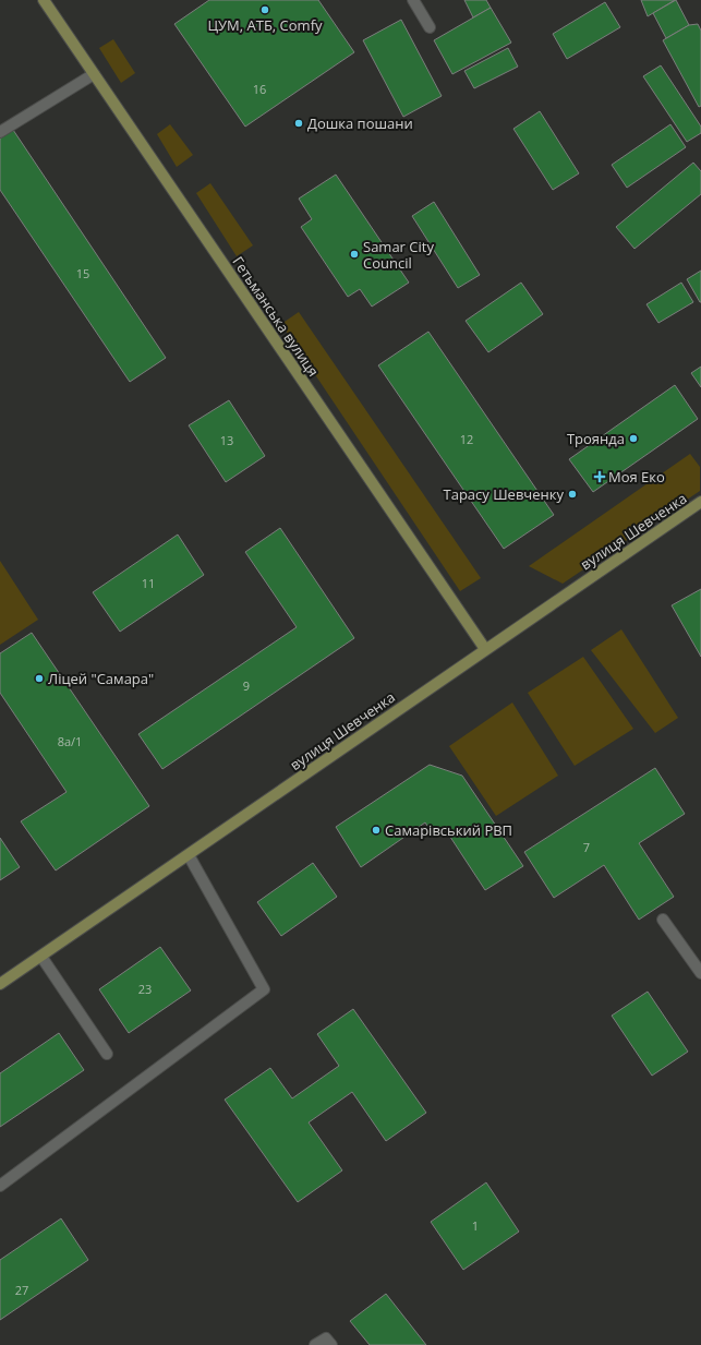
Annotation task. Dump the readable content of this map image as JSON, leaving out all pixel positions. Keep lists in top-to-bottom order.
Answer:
{
  "streets": {
    "street": ["Гетьманська вулиця", "вулиця Шевченка"]
  },
  "crossings": [
    ["Гетьманська вулиця", "вулиця Шевченка"]
  ],
  "places": {
    "other": [
      "ЦУМ, АТБ, Comfy",
      "Дошка пошани",
      "Samar City Council",
      "Троянда",
      "Тарасу Шевченку",
      "Ліцей \"Самара\"",
      "Самарівський РВП"
    ],
    "health": ["Моя Еко"]
  },
  "house_numbers": [
    "16",
    "15",
    "12",
    "13",
    "11",
    "9",
    "8а/1",
    "7",
    "23",
    "1",
    "27"
  ]
}
